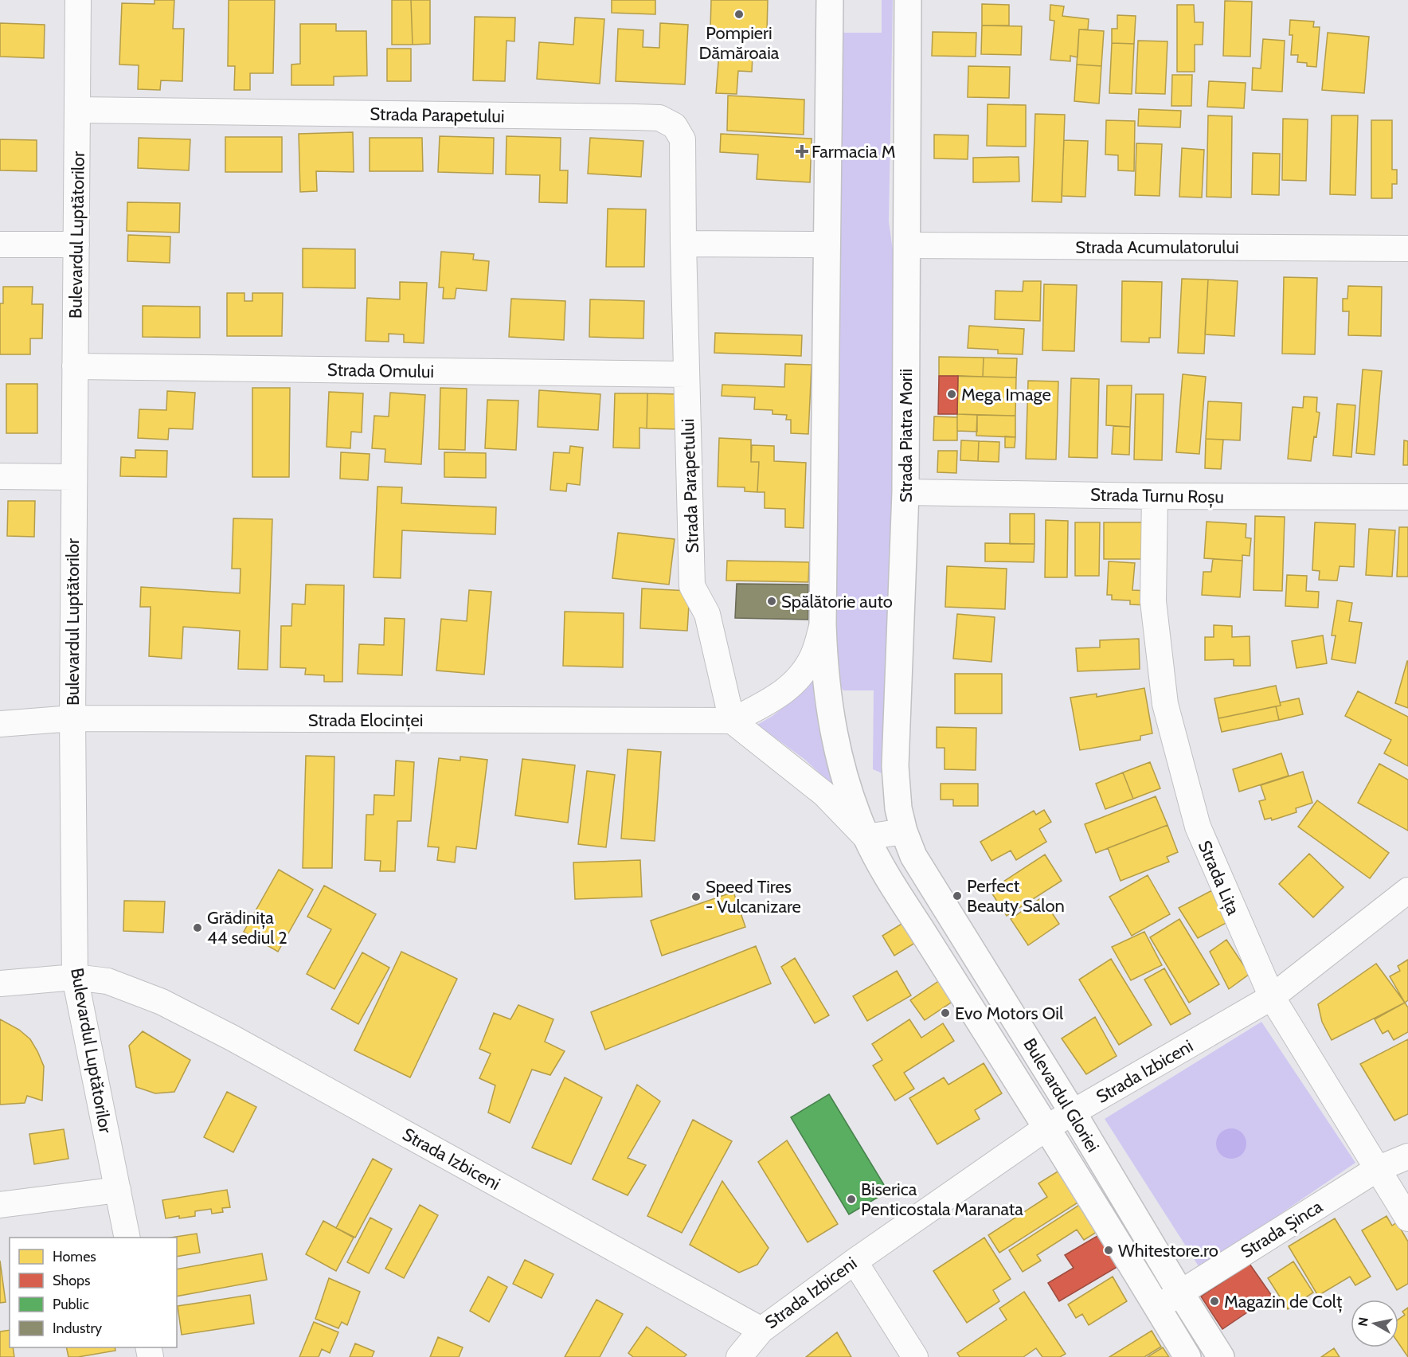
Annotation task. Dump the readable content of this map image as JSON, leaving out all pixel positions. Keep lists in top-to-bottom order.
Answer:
{
  "streets": {
    "street": [
      "Strada Parapetului",
      "Bulevardul Luptătorilor",
      "Strada Acumulatorului",
      "Strada Omului",
      "Strada Piatra Morii",
      "Strada Turnu Roșu",
      "Strada Elocinței",
      "Strada Lița",
      "Strada Izbiceni",
      "Bulevardul Gloriei",
      "Strada Șinca"
    ]
  },
  "crossings": [
    ["Strada Parapetului", "Bulevardul Luptătorilor"],
    ["Strada Parapetului", "Strada Omului"],
    ["Strada Parapetului", "Strada Elocinței"],
    ["Bulevardul Luptătorilor", "Strada Omului"],
    ["Bulevardul Luptătorilor", "Strada Elocinței"],
    ["Bulevardul Luptătorilor", "Strada Izbiceni"],
    ["Strada Acumulatorului", "Strada Piatra Morii"],
    ["Strada Piatra Morii", "Strada Turnu Roșu"],
    ["Strada Piatra Morii", "Bulevardul Gloriei"],
    ["Strada Turnu Roșu", "Strada Lița"],
    ["Strada Lița", "Strada Izbiceni"],
    ["Strada Lița", "Strada Șinca"],
    ["Strada Izbiceni", "Bulevardul Gloriei"],
    ["Bulevardul Gloriei", "Strada Șinca"]
  ],
  "places": {
    "other": [
      "Pompieri Dămăroaia",
      "Mega Image",
      "Spălătorie auto",
      "Perfect Beauty Salon",
      "Speed Tires - Vulcanizare",
      "Grădinița 44 sediul 2",
      "Evo Motors Oil",
      "Biserica Penticostala Maranata",
      "Whitestore.ro",
      "Magazin de Colț"
    ],
    "health": ["Farmacia M"]
  },
  "legend": [
    "Homes",
    "Shops",
    "Public",
    "Industry"
  ],
  "north": "left"
}
